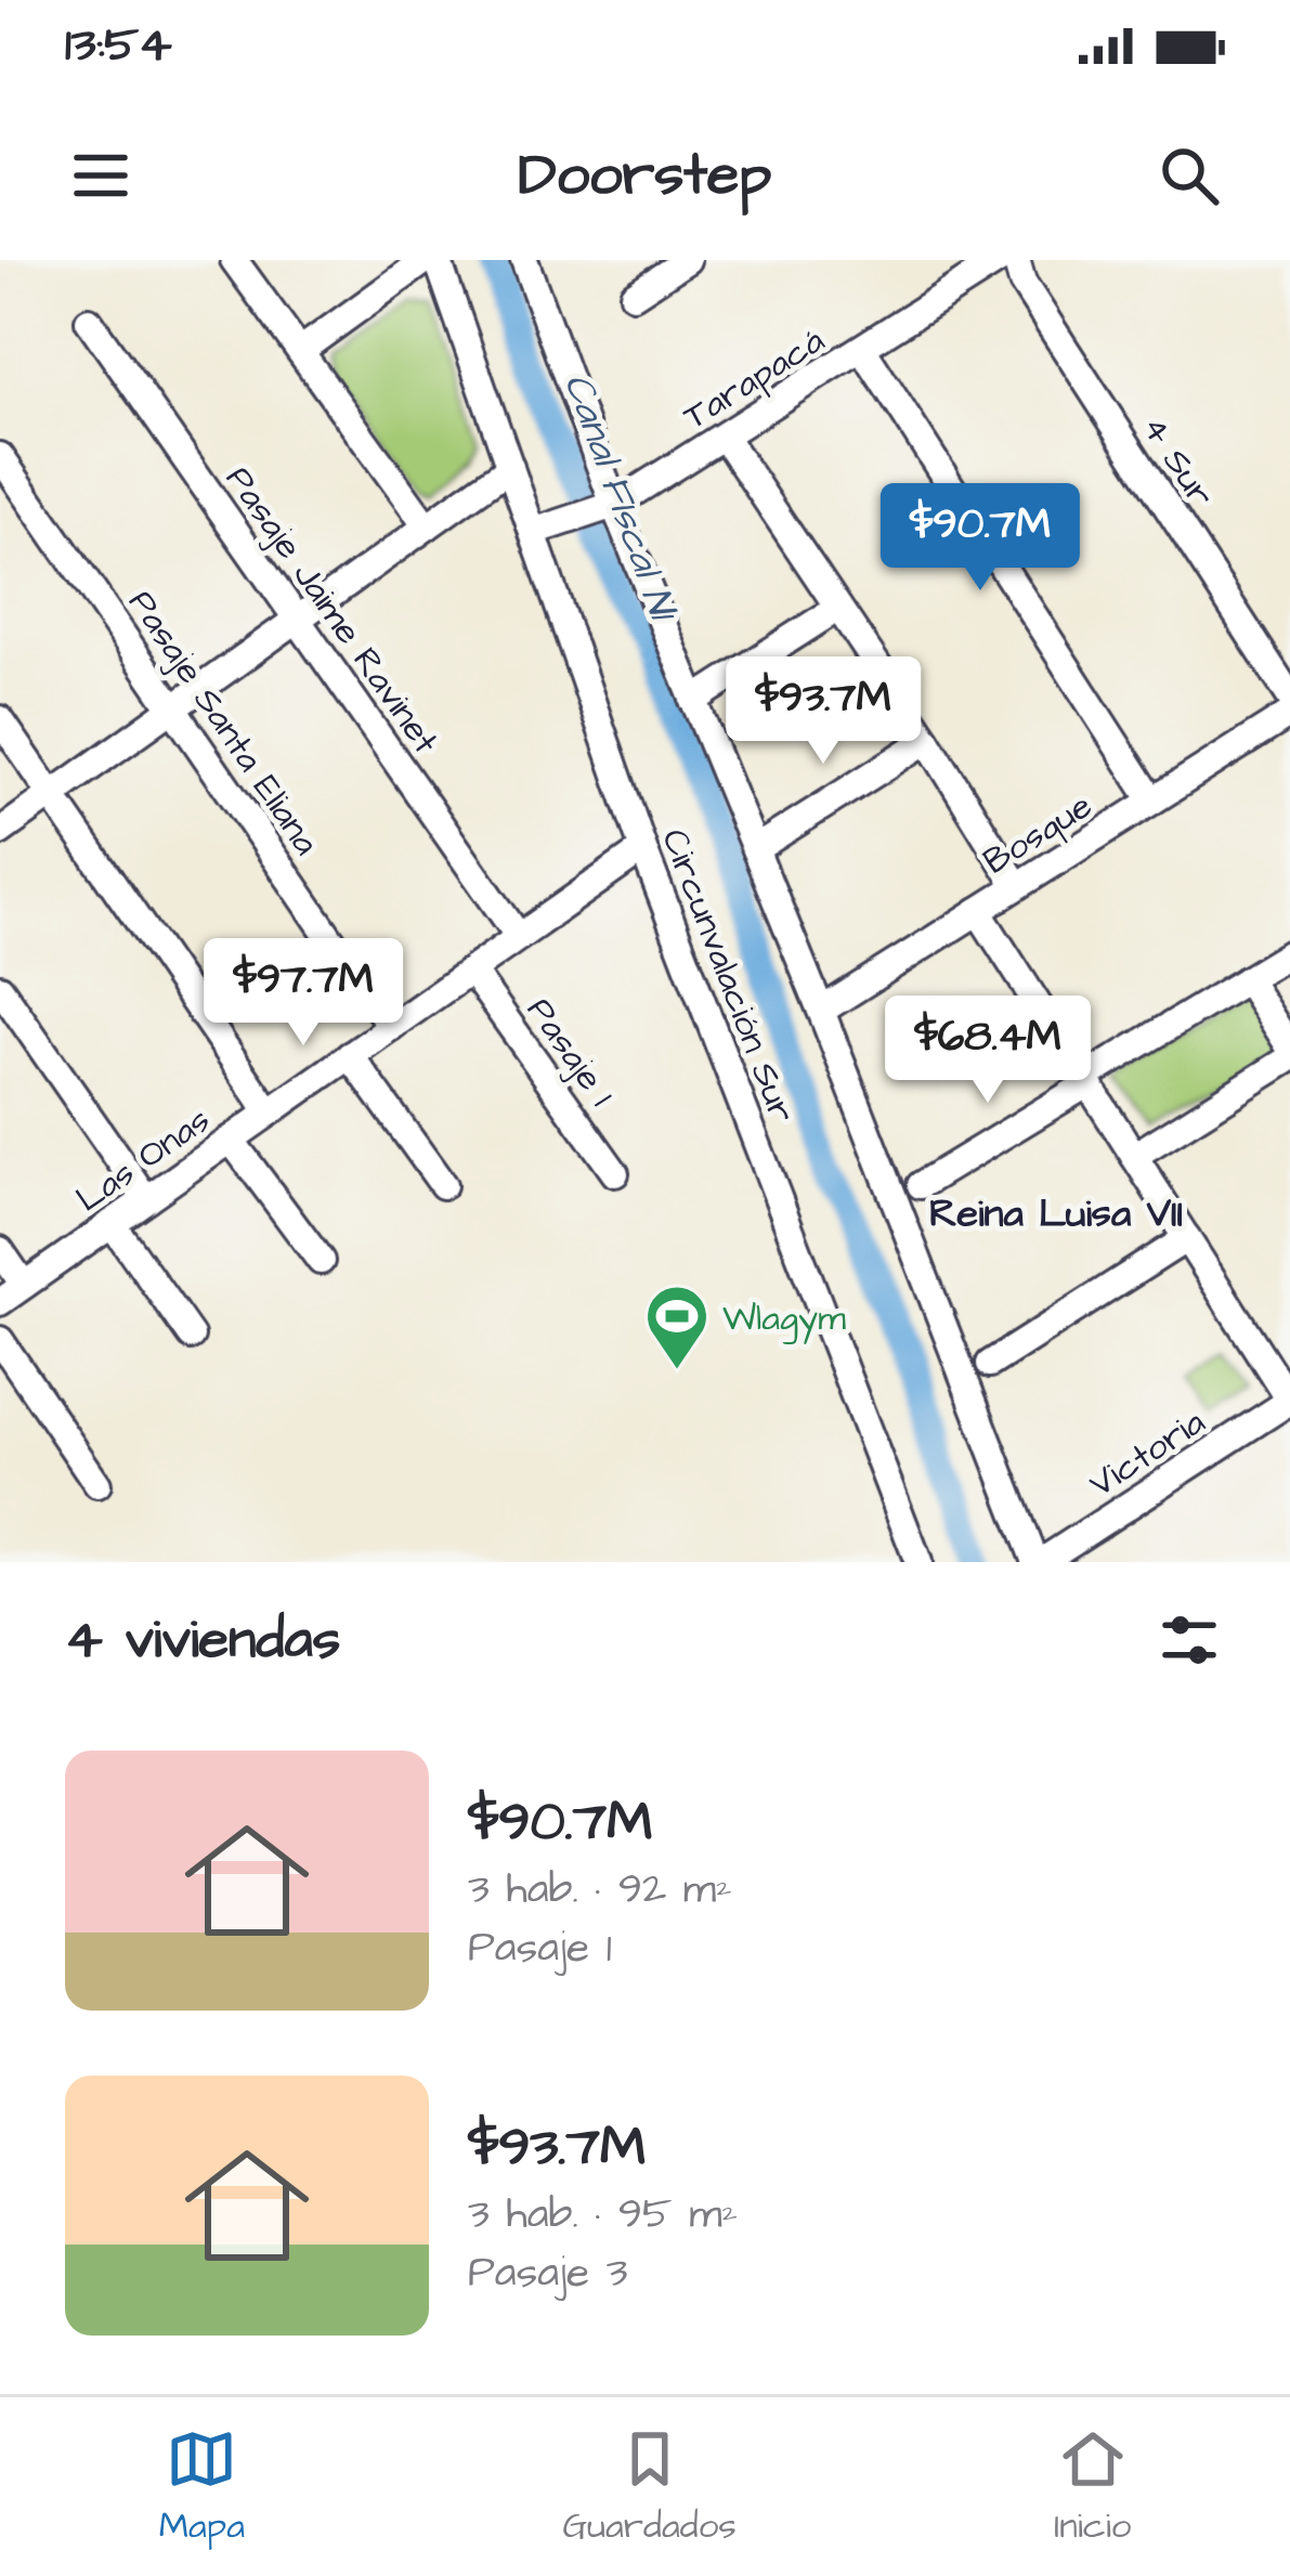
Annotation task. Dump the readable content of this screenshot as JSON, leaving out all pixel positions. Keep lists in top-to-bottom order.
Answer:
{
  "streets": {
    "street": [
      "Tarapacá",
      "4 Sur",
      "Pasaje Jaime Ravinet",
      "Pasaje Santa Eliana",
      "Bosque",
      "Circunvalación Sur",
      "Pasaje 1",
      "Las Onas",
      "Victoria"
    ]
  },
  "crossings": [
    ["Tarapacá", "Circunvalación Sur"],
    ["Pasaje Jaime Ravinet", "Las Onas"],
    ["Pasaje Santa Eliana", "Las Onas"],
    ["Bosque", "Circunvalación Sur"],
    ["Circunvalación Sur", "Las Onas"],
    ["Circunvalación Sur", "Victoria"],
    ["Pasaje 1", "Las Onas"]
  ],
  "districts": ["Reina Luisa VII"],
  "water": ["Canal FIscal N1"],
  "places": {
    "sports": ["Wlagym"]
  },
  "page": {
    "status": "13:54",
    "header": "Doorstep",
    "price": [
      "$90.7M",
      "$93.7M",
      "$97.7M",
      "$68.4M"
    ],
    "heading": "4 viviendas",
    "list": [
      {
        "name": "$90.7M",
        "note": "3 hab. · 92 m² · Pasaje 1"
      },
      {
        "name": "$93.7M",
        "note": "3 hab. · 95 m² · Pasaje 3"
      }
    ],
    "tabs": ["Mapa", "Guardados", "Inicio"]
  }
}
